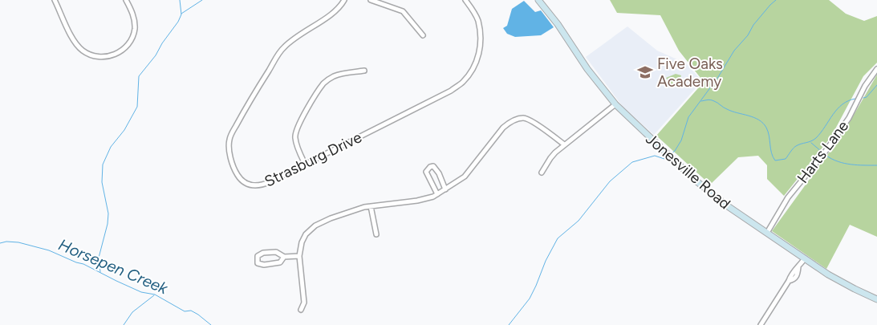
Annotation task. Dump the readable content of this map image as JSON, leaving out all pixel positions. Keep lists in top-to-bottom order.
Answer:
{
  "streets": {
    "street": ["Harts Lane", "Strasburg Drive", "Jonesville Road"]
  },
  "crossings": [
    ["Harts Lane", "Jonesville Road"]
  ],
  "water": ["Horsepen Creek"],
  "places": {
    "school or university": ["Five Oaks Academy"]
  }
}
